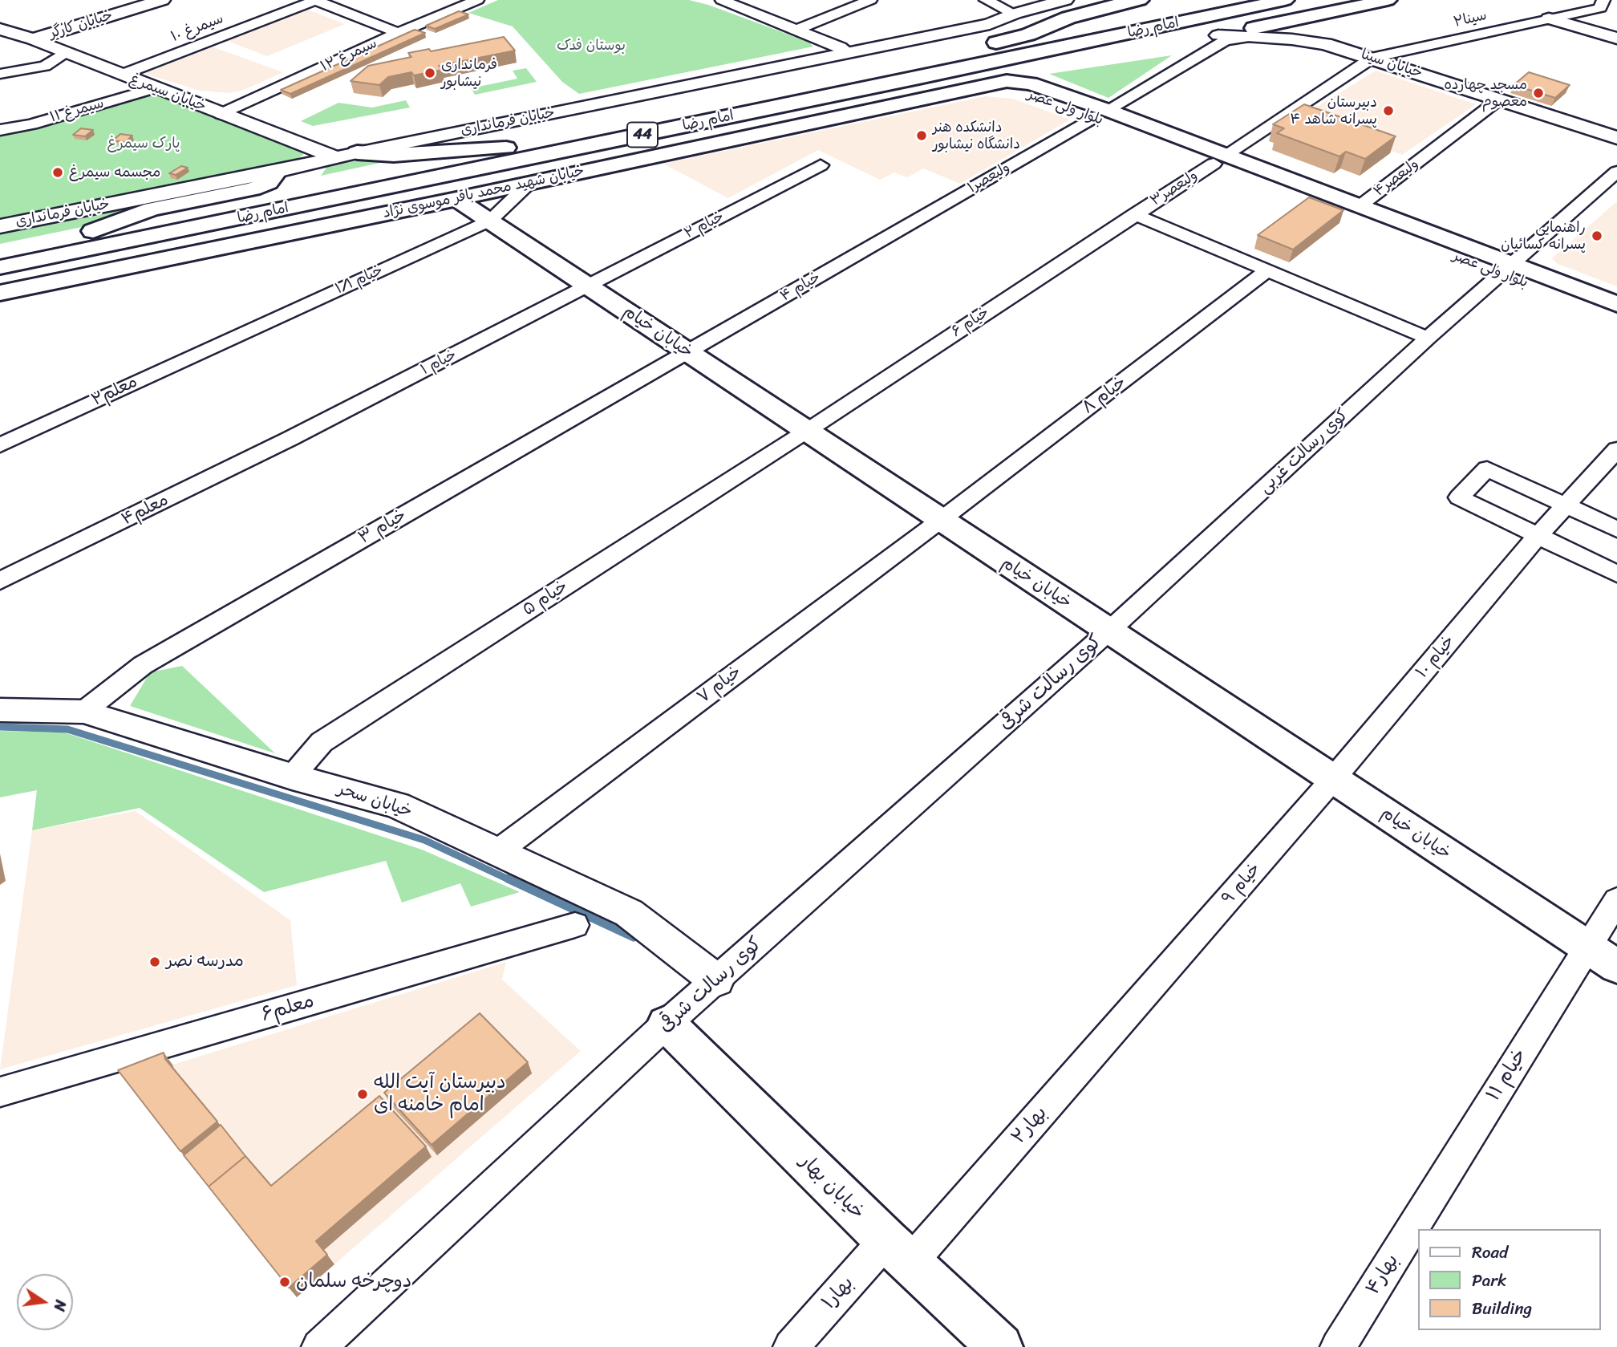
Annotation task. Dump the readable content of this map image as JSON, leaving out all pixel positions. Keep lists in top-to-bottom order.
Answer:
{
  "streets": {
    "main road": [
      "امام رضا",
      "بلوار ولی عصر",
      "44",
      "خیابان شهید محمد باقر موسوی نژاد",
      "خیابان خیام",
      "خیابان بهار"
    ],
    "street": [
      "سینا۲",
      "خیابان کارگر",
      "سیمرغ ۱۰",
      "سیمرغ ۱۲",
      "خیابان سینا",
      "خیابان سیمرغ",
      "سیمرغ ۱۱",
      "خیابان فرمانداری",
      "ولیعصر۱",
      "ولیعصر۴",
      "ولیعصر۳",
      "خیام ۲",
      "خیام ۱/۱",
      "خیام ۴",
      "خیام ۶",
      "خیام ۱",
      "معلم۲",
      "خیام ۸",
      "کوی رسالت غربی",
      "معلم۴",
      "خیام ۳",
      "خیام ۵",
      "خیام ۱۰",
      "کوی رسالت شرقی",
      "خیام ۷",
      "خیابان سحر",
      "خیام ۹",
      "معلم۶",
      "خیام ۱۱",
      "بهار۲",
      "بهار۴",
      "بهار۱"
    ]
  },
  "crossings": [
    ["سینا۲", "خیابان سینا"],
    ["سینا۲", "ولیعصر۳"],
    ["خیابان کارگر", "خیابان سیمرغ"],
    ["سیمرغ ۱۰", "خیابان سیمرغ"],
    ["سیمرغ ۱۲", "خیابان سیمرغ"],
    ["خیابان سینا", "ولیعصر۱"],
    ["خیابان سینا", "ولیعصر۴"],
    ["خیابان سینا", "ولیعصر۳"],
    ["خیابان سیمرغ", "سیمرغ ۱۱"],
    ["خیابان سیمرغ", "خیابان فرمانداری"],
    ["بلوار ولی عصر", "ولیعصر۱"],
    ["بلوار ولی عصر", "ولیعصر۴"],
    ["بلوار ولی عصر", "ولیعصر۳"],
    ["بلوار ولی عصر", "خیابان شهید محمد باقر موسوی نژاد"],
    ["بلوار ولی عصر", "کوی رسالت غربی"],
    ["ولیعصر۱", "خیام ۴"],
    ["ولیعصر۳", "خیام ۶"],
    ["خیابان شهید محمد باقر موسوی نژاد", "خیام ۱/۱"],
    ["خیابان شهید محمد باقر موسوی نژاد", "خیابان خیام"],
    ["خیام ۲", "خیابان خیام"],
    ["خیام ۲", "خیام ۱"],
    ["خیام ۱/۱", "خیابان خیام"],
    ["خیام ۱/۱", "معلم۲"],
    ["خیام ۴", "خیابان خیام"],
    ["خیام ۴", "خیام ۳"],
    ["خیام ۶", "خیابان خیام"],
    ["خیام ۶", "خیام ۵"],
    ["خیابان خیام", "خیام ۱"],
    ["خیابان خیام", "خیام ۸"],
    ["خیابان خیام", "کوی رسالت غربی"],
    ["خیابان خیام", "خیام ۳"],
    ["خیابان خیام", "خیام ۵"],
    ["خیابان خیام", "خیام ۱۰"],
    ["خیابان خیام", "کوی رسالت شرقی"],
    ["خیابان خیام", "خیام ۷"],
    ["خیابان خیام", "خیام ۹"],
    ["خیابان خیام", "خیام ۱۱"],
    ["خیام ۱", "معلم۴"],
    ["خیام ۸", "خیام ۷"],
    ["کوی رسالت غربی", "کوی رسالت شرقی"],
    ["خیام ۳", "خیابان سحر"],
    ["خیام ۵", "خیابان سحر"],
    ["خیام ۱۰", "خیام ۹"],
    ["کوی رسالت شرقی", "خیابان سحر"],
    ["کوی رسالت شرقی", "خیابان بهار"],
    ["خیام ۷", "خیابان سحر"],
    ["خیام ۹", "بهار۲"],
    ["خیام ۱۱", "بهار۴"],
    ["بهار۲", "خیابان بهار"],
    ["بهار۲", "بهار۱"],
    ["خیابان بهار", "بهار۱"]
  ],
  "parks": ["بوستان فدک", "پارک سیمرغ"],
  "places": [
    "فرمانداری نیشابور",
    "مسجد چهارده معصوم",
    "دبیرستان پسرانه شاهد ۴",
    "دانشکده هنر دانشگاه نیشابور",
    "مجسمه سیمرغ",
    "راهنمایی پسرانه کسائیان",
    "مدرسه نصر",
    "دبیرستان آیت الله امام خامنه ای",
    "دوچرخه سلمان"
  ],
  "legend": ["Road", "Park", "Building"],
  "north": "right"
}
